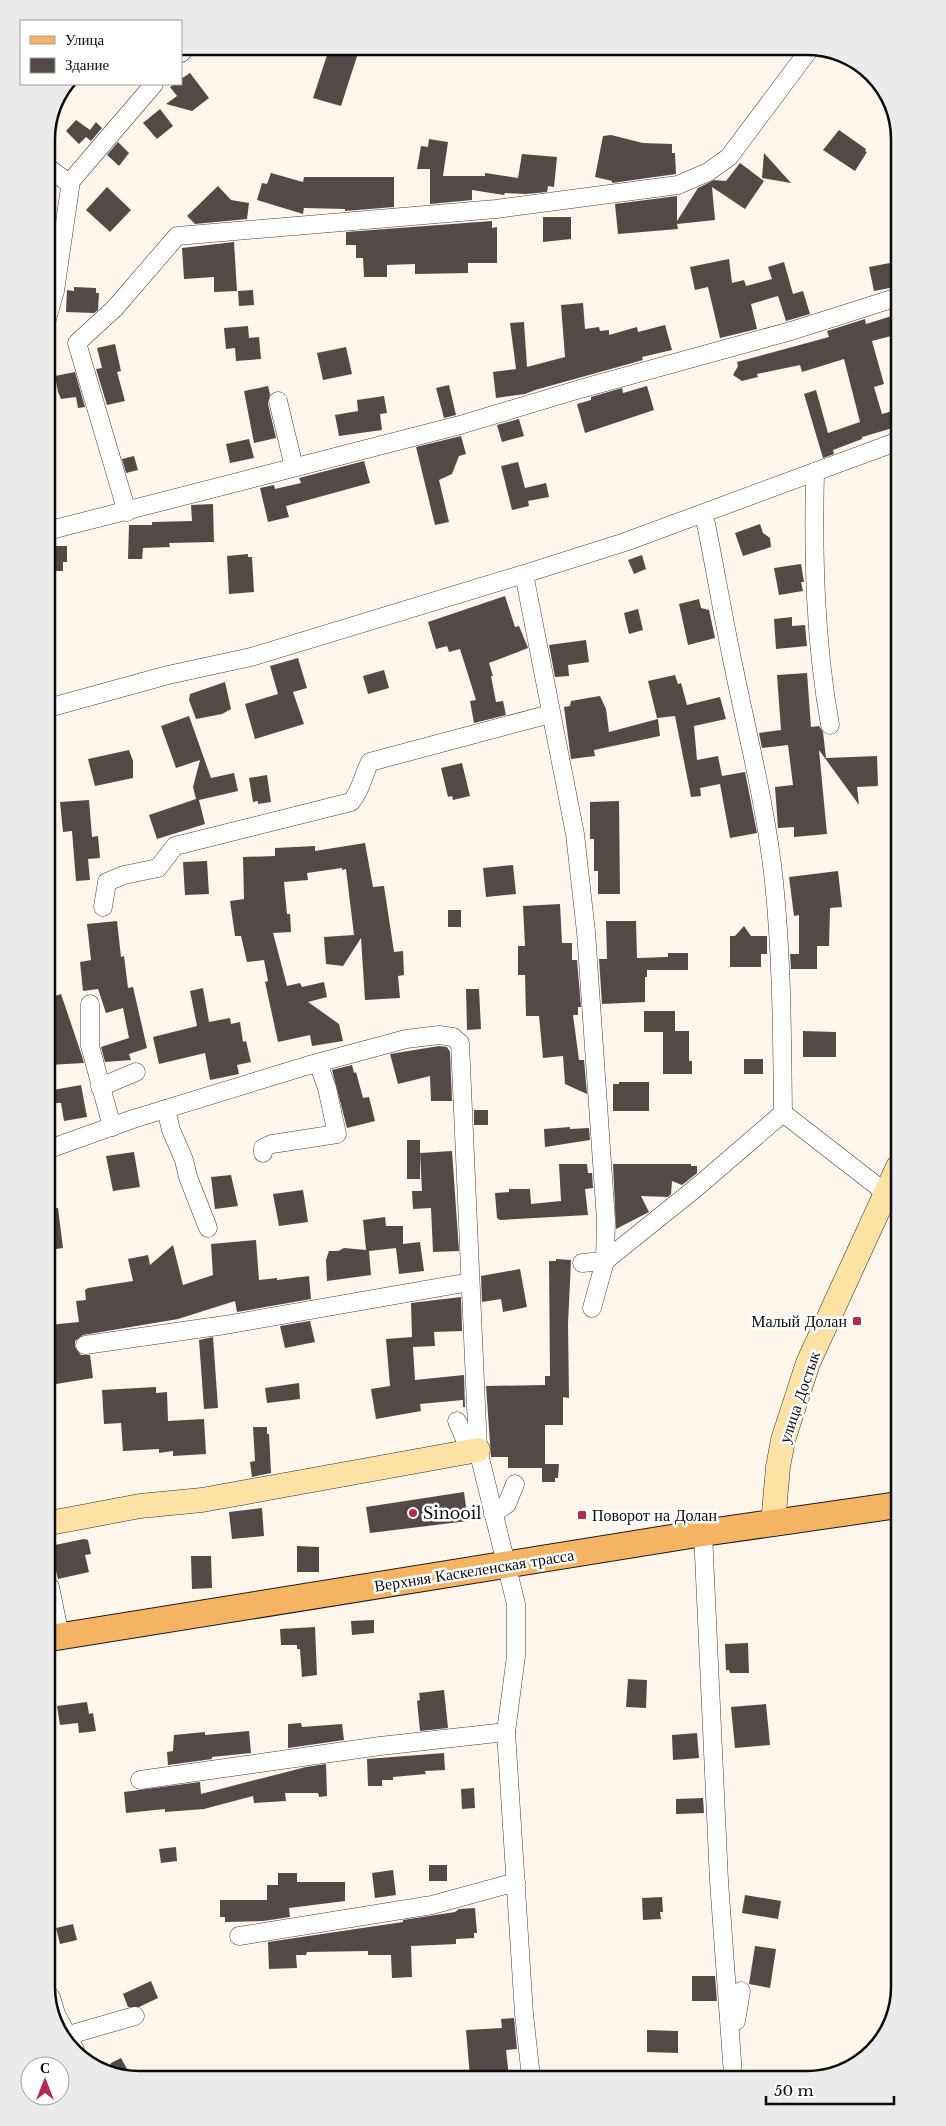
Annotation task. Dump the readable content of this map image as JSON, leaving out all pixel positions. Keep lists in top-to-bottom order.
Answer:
{
  "streets": {
    "main road": ["Верхняя Каскеленская трасса"],
    "street": ["улица Достык"]
  },
  "crossings": [
    ["улица Достык", "Верхняя Каскеленская трасса"]
  ],
  "places": {
    "transit": ["Малый Долан", "Поворот на Долан"],
    "other": ["Sinooil"]
  },
  "legend": ["Улица", "Здание"],
  "scale_bar": "50 m",
  "north": "top"
}
